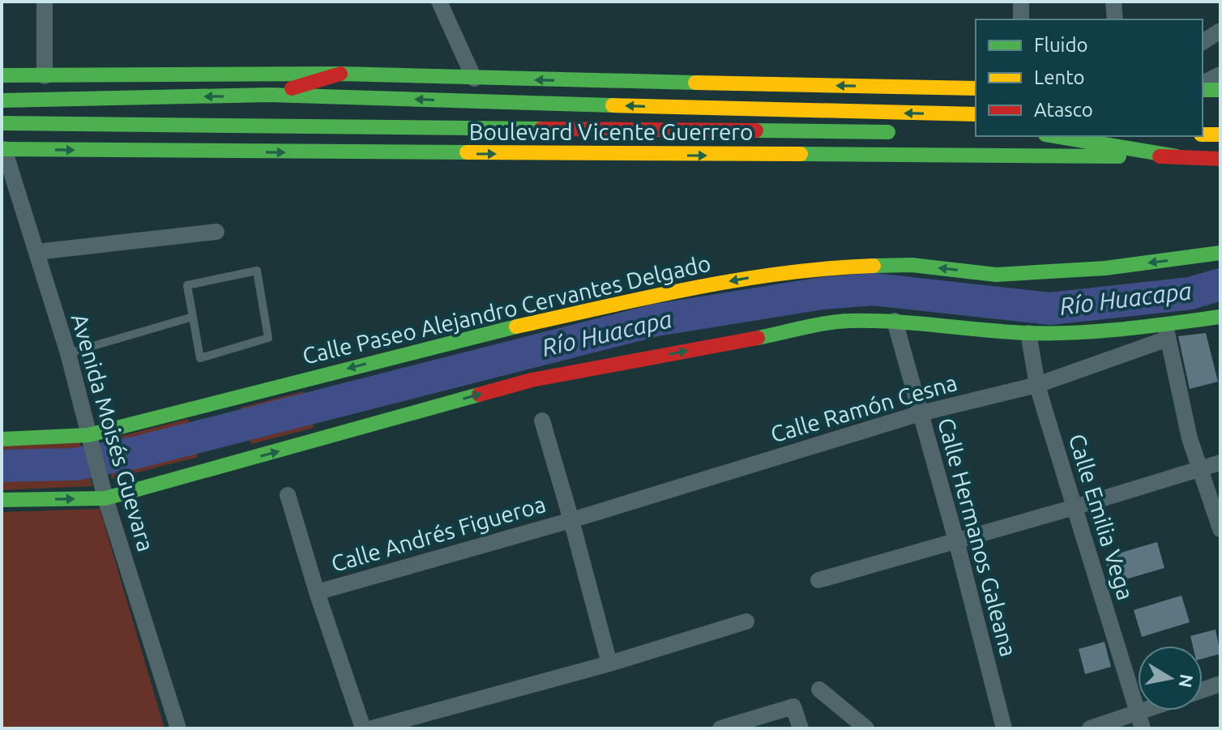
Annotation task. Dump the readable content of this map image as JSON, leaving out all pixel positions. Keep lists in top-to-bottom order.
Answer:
{
  "streets": {
    "main road": ["Boulevard Vicente Guerrero", "Calle Paseo Alejandro Cervantes Delgado"],
    "street": [
      "Calle Ramón Cesna",
      "Avenida Moisés Guevara",
      "Calle Emilia Vega",
      "Calle Andrés Figueroa",
      "Calle Hermanos Galeana"
    ]
  },
  "crossings": [
    ["Boulevard Vicente Guerrero", "Avenida Moisés Guevara"],
    ["Calle Paseo Alejandro Cervantes Delgado", "Avenida Moisés Guevara"],
    ["Calle Ramón Cesna", "Calle Emilia Vega"],
    ["Calle Ramón Cesna", "Calle Andrés Figueroa"],
    ["Calle Ramón Cesna", "Calle Hermanos Galeana"]
  ],
  "water": ["Río Huacapa"],
  "legend": ["Fluido", "Lento", "Atasco"],
  "north": "right"
}
